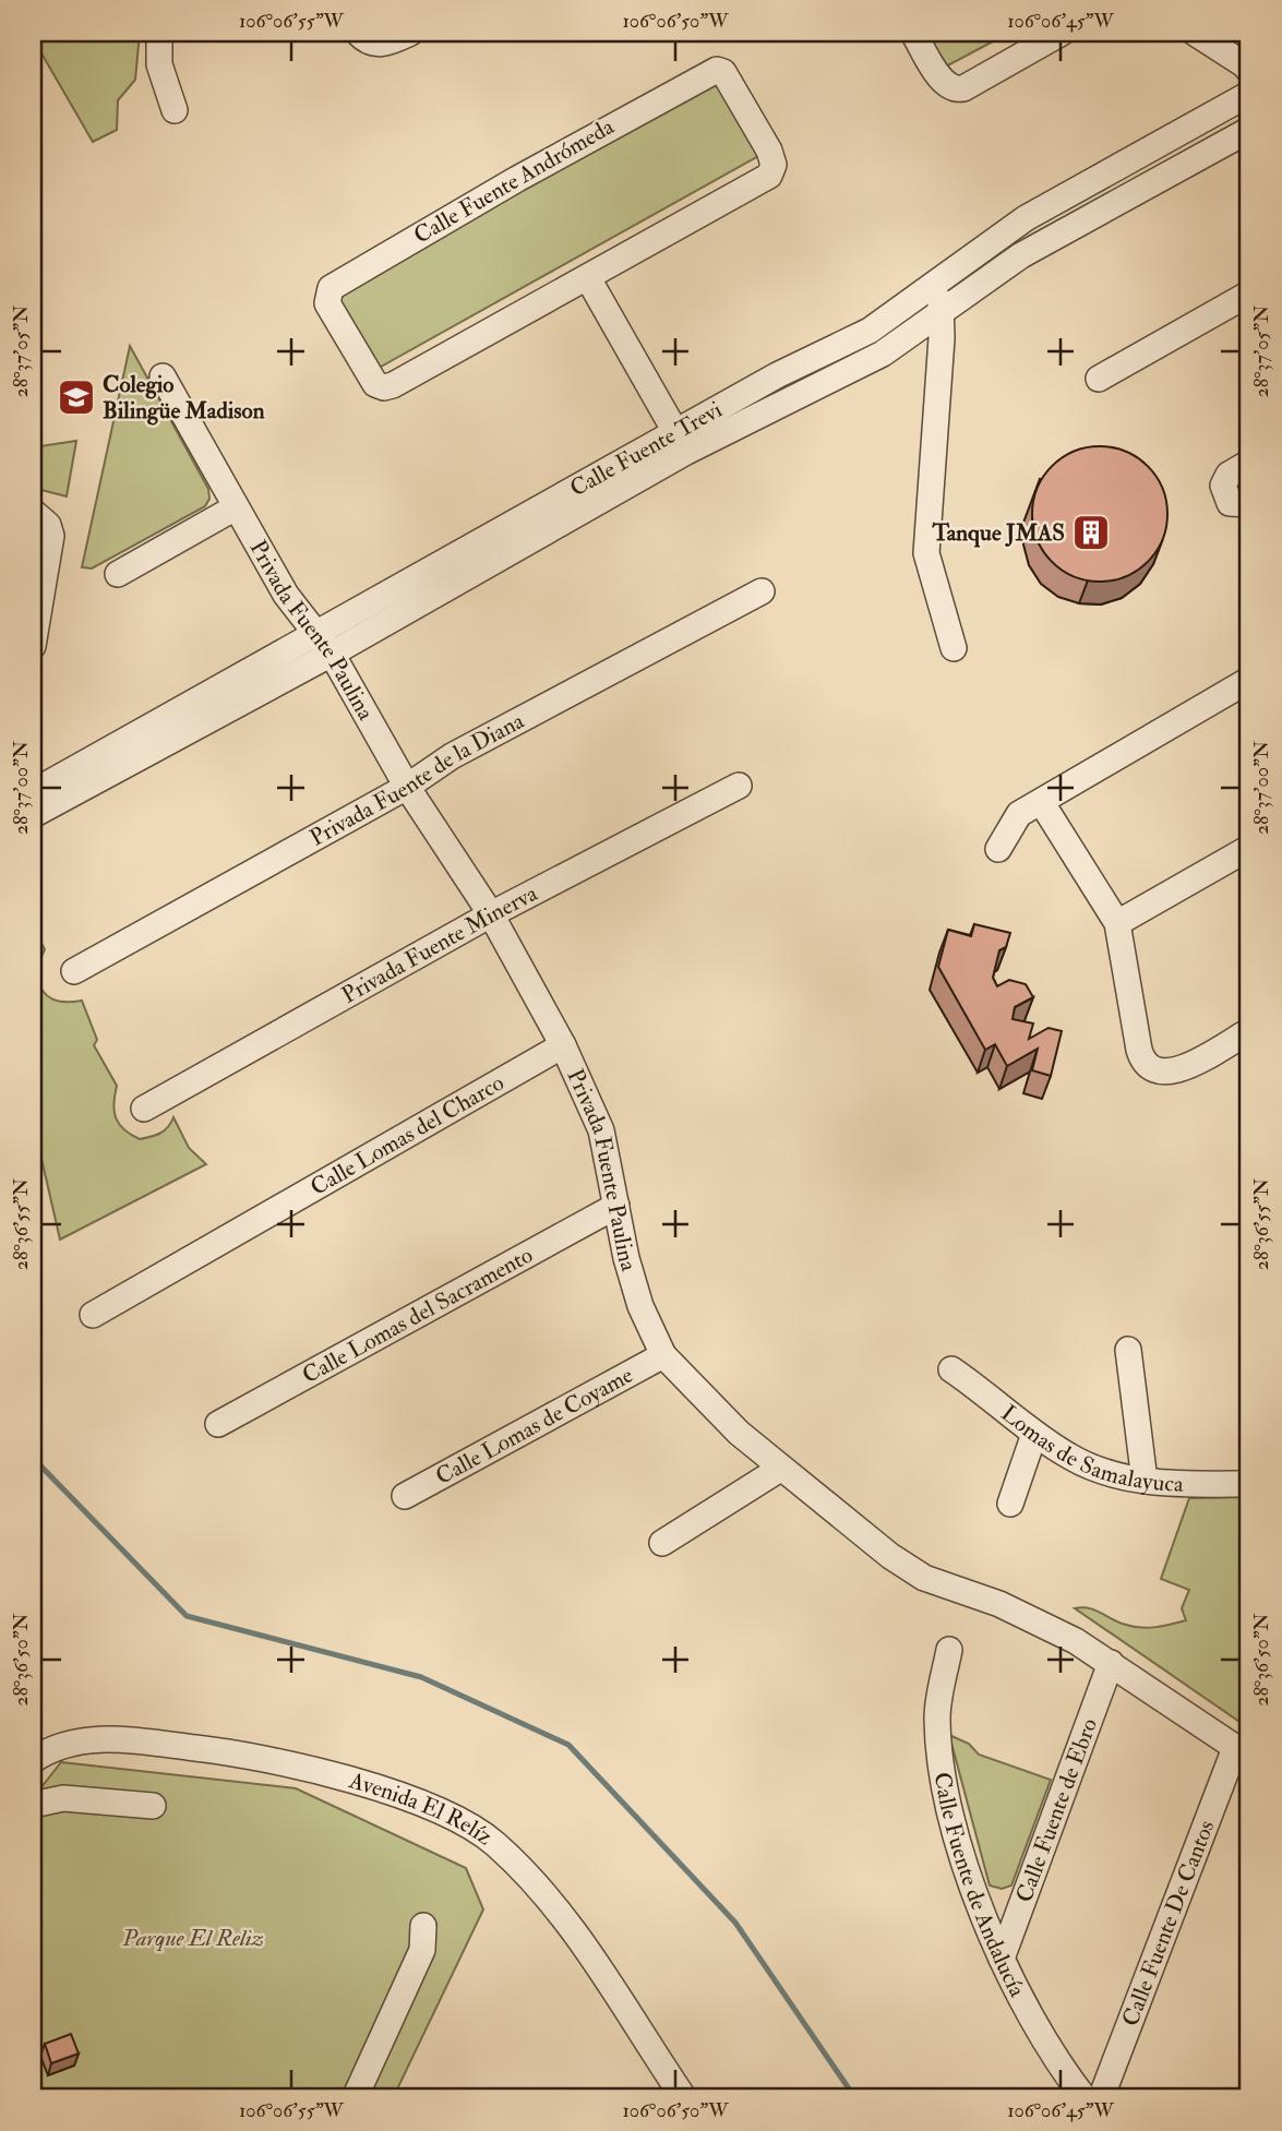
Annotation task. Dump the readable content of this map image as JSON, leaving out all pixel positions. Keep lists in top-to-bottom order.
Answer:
{
  "streets": {
    "street": [
      "Calle Fuente Andrómeda",
      "Calle Fuente Trevi",
      "Privada Fuente Paulina",
      "Privada Fuente de la Diana",
      "Privada Fuente Minerva",
      "Calle Lomas del Charco",
      "Calle Lomas del Sacramento",
      "Calle Lomas de Coyame",
      "Lomas de Samalayuca",
      "Calle Fuente de Ebro",
      "Avenida El Relíz",
      "Calle Fuente de Andalucía",
      "Calle Fuente De Cantos"
    ]
  },
  "crossings": [
    ["Calle Fuente Trevi", "Privada Fuente Paulina"],
    ["Privada Fuente Paulina", "Privada Fuente de la Diana"],
    ["Privada Fuente Paulina", "Privada Fuente Minerva"],
    ["Privada Fuente Paulina", "Calle Lomas del Charco"],
    ["Privada Fuente Paulina", "Calle Lomas del Sacramento"],
    ["Privada Fuente Paulina", "Calle Lomas de Coyame"],
    ["Privada Fuente Paulina", "Calle Fuente de Ebro"],
    ["Privada Fuente Paulina", "Calle Fuente De Cantos"],
    ["Calle Fuente de Ebro", "Calle Fuente de Andalucía"]
  ],
  "parks": ["Parque El Reliz"],
  "places": {
    "school or university": ["Colegio Bilingüe Madison"],
    "building": ["Tanque JMAS"]
  },
  "coordinates": [
    "106°06'55\"W",
    "106°06'50\"W",
    "106°06'45\"W",
    "28°37'05\"N",
    "28°37'00\"N",
    "28°36'55\"N",
    "28°36'50\"N"
  ]
}
